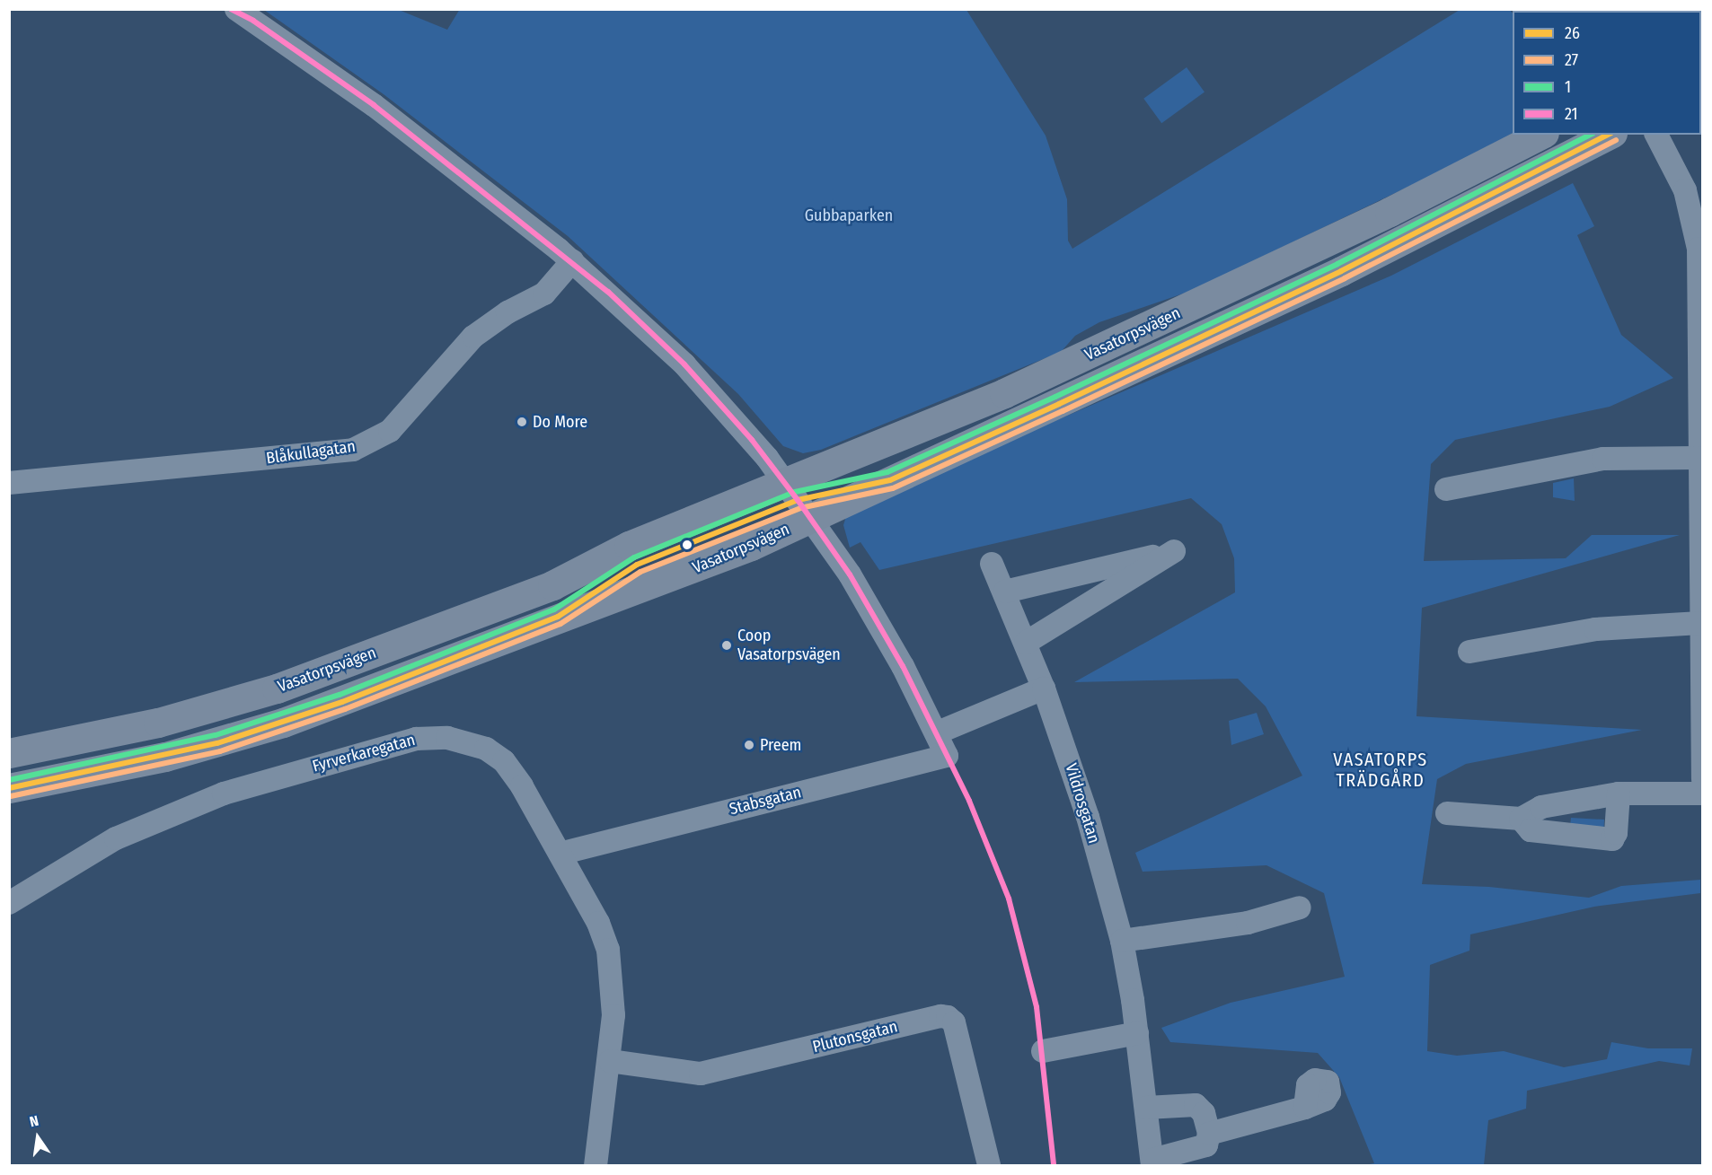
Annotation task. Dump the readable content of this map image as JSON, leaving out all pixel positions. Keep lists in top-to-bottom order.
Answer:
{
  "streets": {
    "main road": ["Vasatorpsvägen"],
    "street": [
      "Blåkullagatan",
      "Fyrverkaregatan",
      "Stabsgatan",
      "Vildrosgatan",
      "Plutonsgatan"
    ]
  },
  "crossings": [
    ["Fyrverkaregatan", "Stabsgatan"],
    ["Fyrverkaregatan", "Plutonsgatan"]
  ],
  "districts": ["VASATORPS TRÄDGÅRD"],
  "parks": ["Gubbaparken"],
  "places": ["Do More", "Coop Vasatorpsvägen", "Preem"],
  "lines": [
    "transit line 21",
    "transit line 26",
    "transit line 1",
    "transit line 27"
  ],
  "legend": [
    "26",
    "27",
    "1",
    "21"
  ],
  "north": "top"
}
